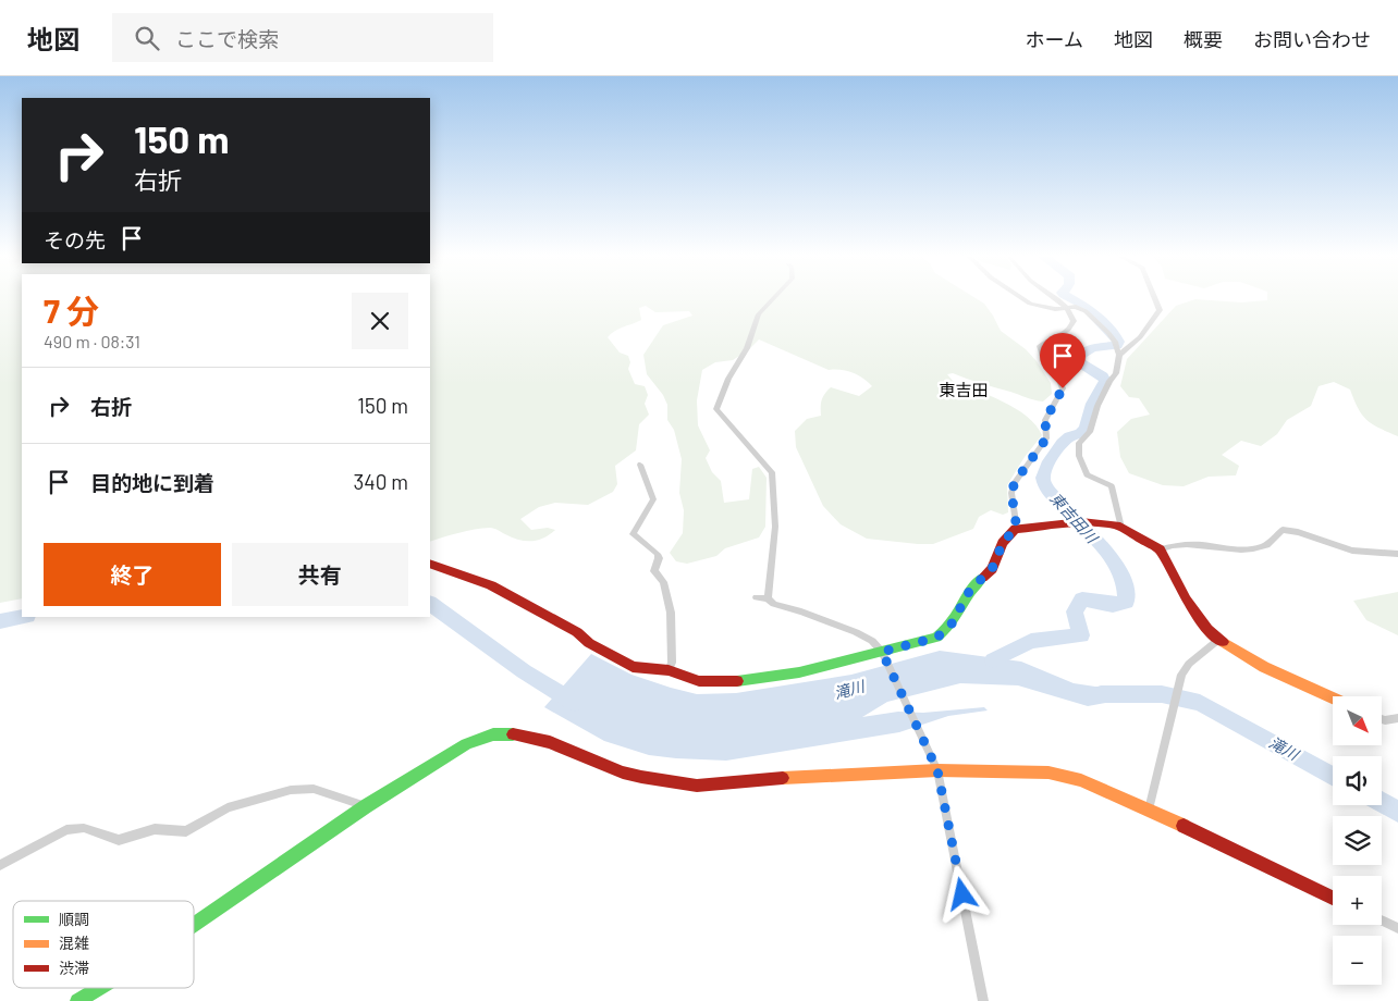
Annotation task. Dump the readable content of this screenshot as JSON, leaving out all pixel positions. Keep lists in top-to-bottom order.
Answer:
{
  "districts": ["東吉田"],
  "water": ["東吉田川", "滝川"],
  "legend": ["順調", "混雑", "渋滞"],
  "north": "bottom right",
  "page": {
    "header": "地図",
    "search": "ここで検索",
    "nav": [
      "ホーム",
      "地図",
      "概要",
      "お問い合わせ"
    ],
    "turn": ["150 m", "右折"],
    "then": "その先",
    "heading": ["7 分", "490 m · 08:31"],
    "list": [
      {
        "name": "右折",
        "value": "150 m"
      },
      {
        "name": "目的地に到着",
        "value": "340 m"
      }
    ],
    "buttons": ["終了", "共有"],
    "map_buttons": ["+", "−"]
  }
}
